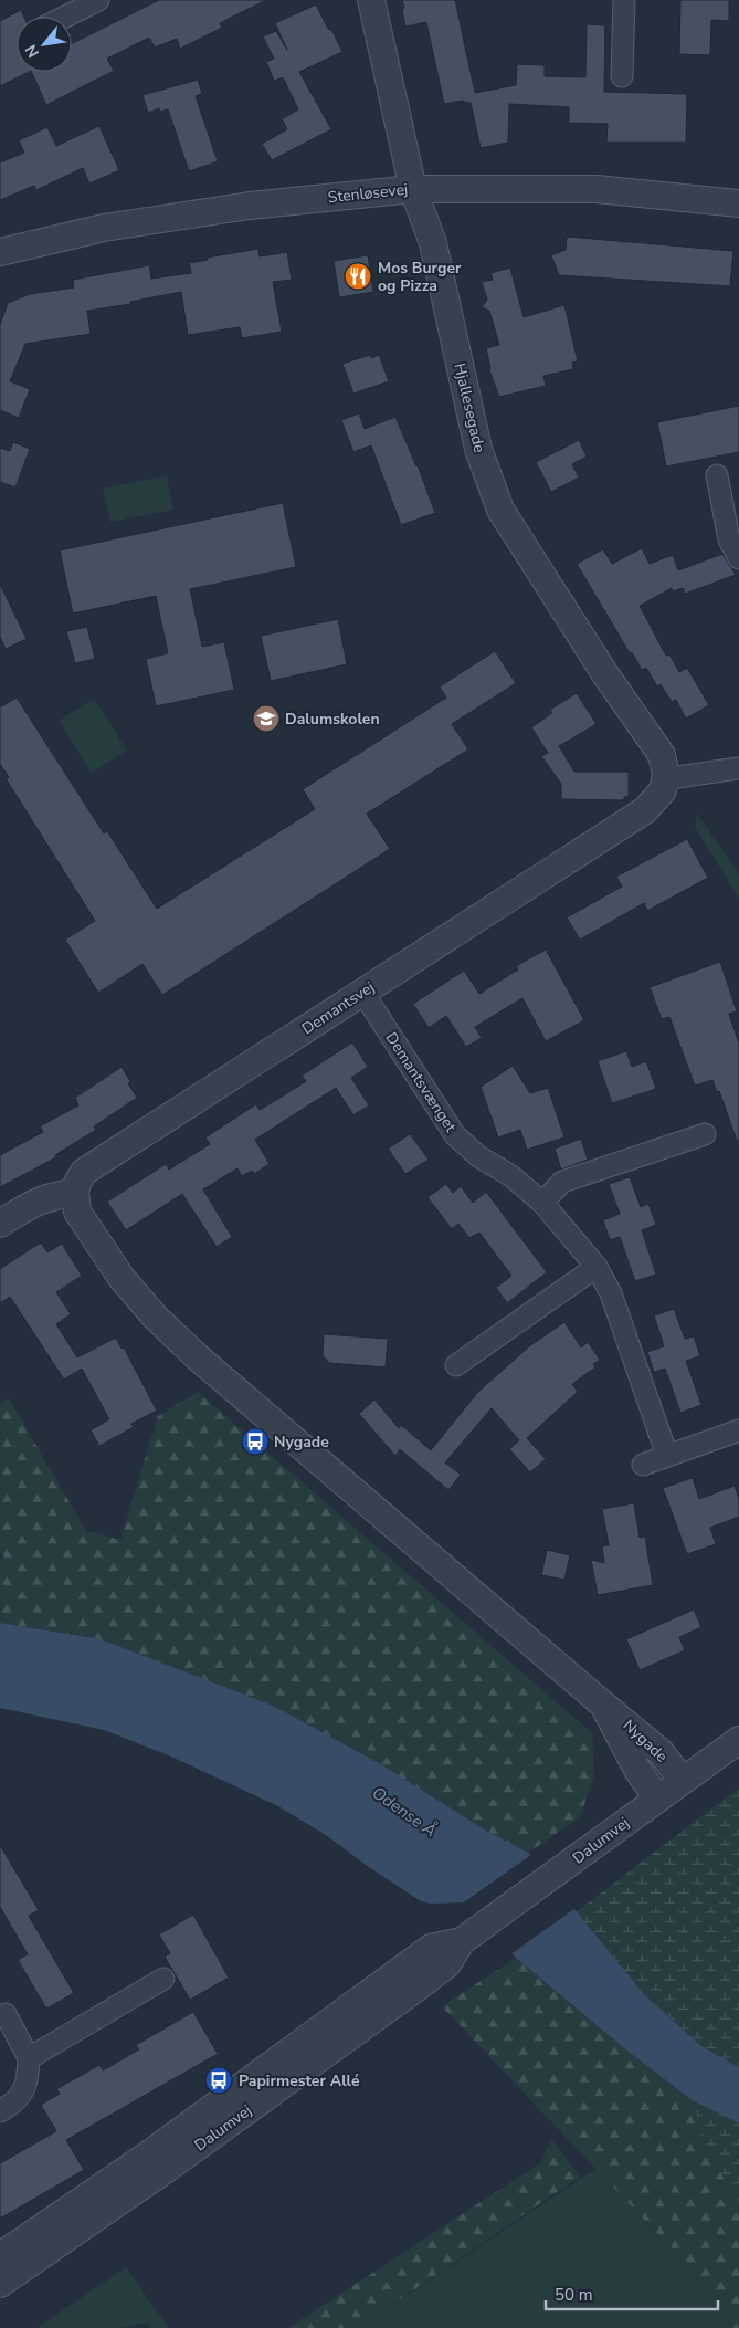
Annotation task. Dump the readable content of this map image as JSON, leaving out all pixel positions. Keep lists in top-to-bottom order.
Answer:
{
  "streets": {
    "street": [
      "Stenløsevej",
      "Hjallesegade",
      "Demantsvej",
      "Demantsvænget",
      "Nygade",
      "Dalumvej"
    ]
  },
  "crossings": [
    ["Stenløsevej", "Hjallesegade"],
    ["Hjallesegade", "Demantsvej"],
    ["Demantsvej", "Demantsvænget"],
    ["Demantsvej", "Nygade"],
    ["Nygade", "Dalumvej"]
  ],
  "water": ["Odense Å"],
  "places": {
    "restaurant": ["Mos Burger og Pizza"],
    "school or university": ["Dalumskolen"],
    "bus stop": ["Nygade", "Papirmester Allé"]
  },
  "scale_bar": "50 m",
  "north": "bottom left"
}
